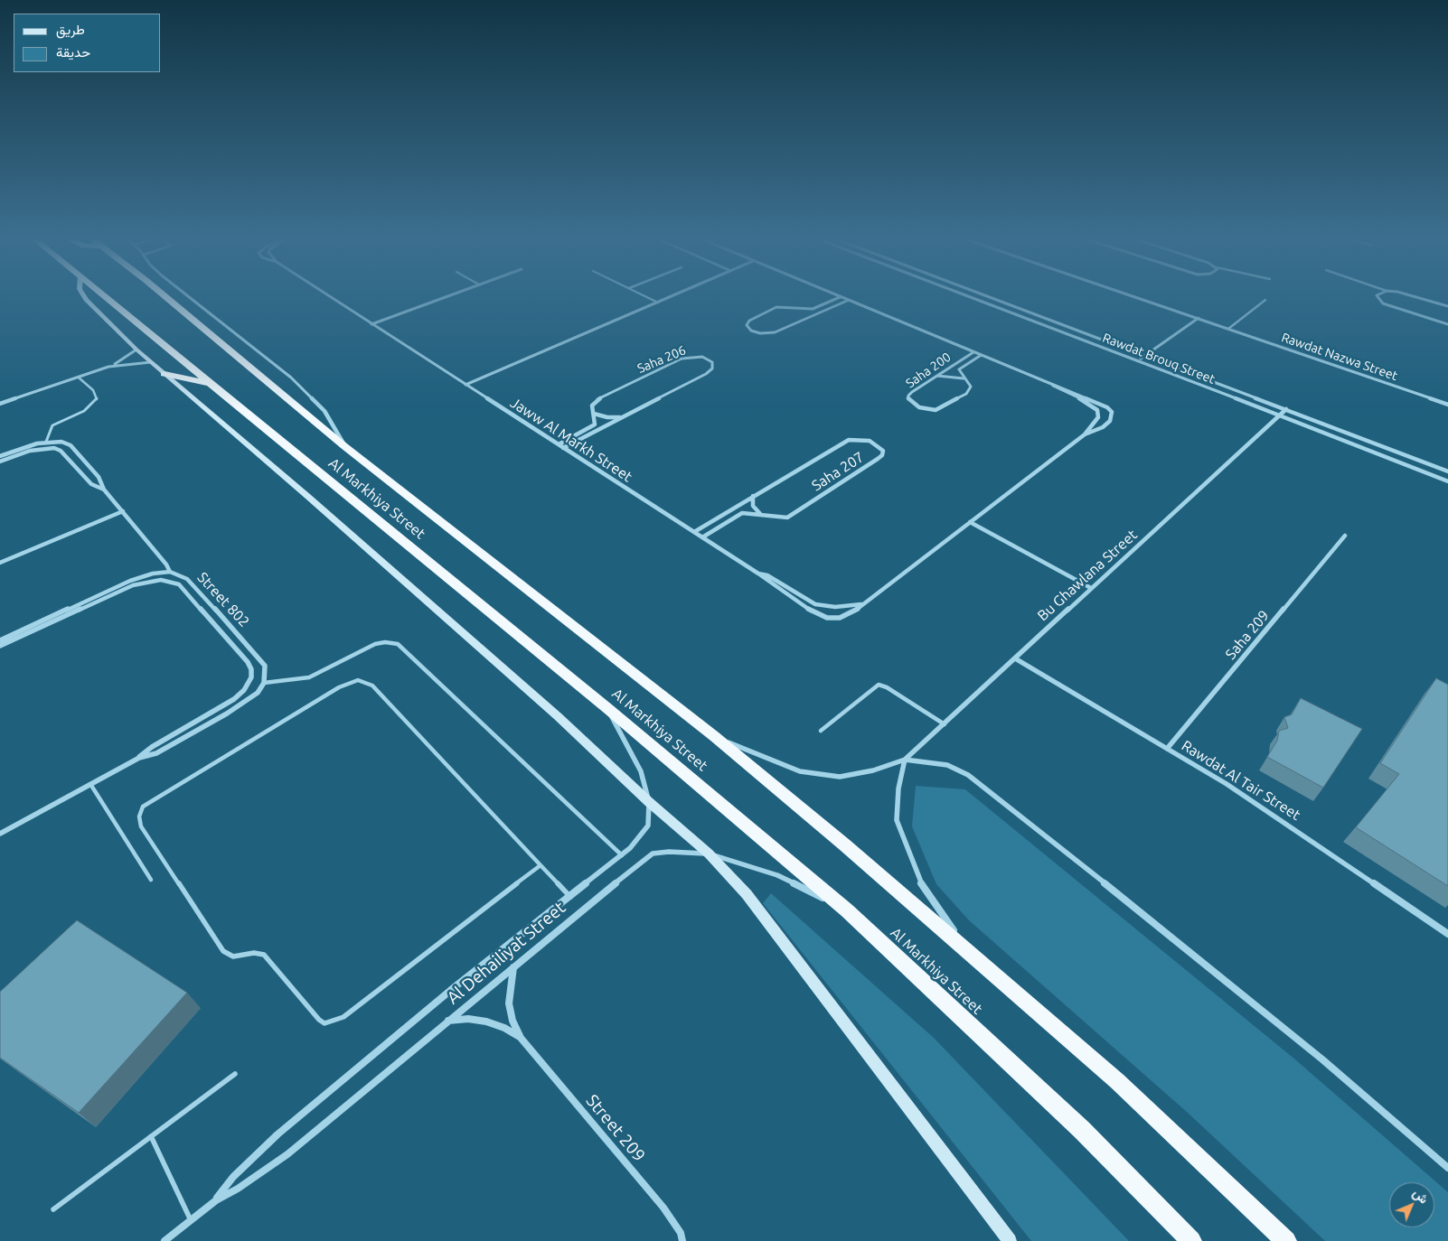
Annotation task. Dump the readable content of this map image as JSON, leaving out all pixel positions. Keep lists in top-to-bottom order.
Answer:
{
  "streets": {
    "highway": ["Al Markhiya Street"],
    "street": [
      "Rawdat Nazwa Street",
      "Rawdat Brouq Street",
      "Saha 206",
      "Saha 200",
      "Jaww Al Markh Street",
      "Saha 207",
      "Bu Ghawlana Street",
      "Street 802",
      "Saha 209",
      "Rawdat Al Tair Street",
      "Al Dehailiyat Street",
      "Street 209"
    ]
  },
  "crossings": [
    ["Rawdat Brouq Street", "Bu Ghawlana Street"],
    ["Saha 206", "Jaww Al Markh Street"],
    ["Saha 200", "Jaww Al Markh Street"],
    ["Jaww Al Markh Street", "Saha 207"],
    ["Al Markhiya Street", "Bu Ghawlana Street"],
    ["Al Markhiya Street", "Al Dehailiyat Street"],
    ["Bu Ghawlana Street", "Rawdat Al Tair Street"],
    ["Saha 209", "Rawdat Al Tair Street"],
    ["Al Dehailiyat Street", "Street 209"]
  ],
  "legend": ["طريق", "حديقة"],
  "north": "top right"
}
